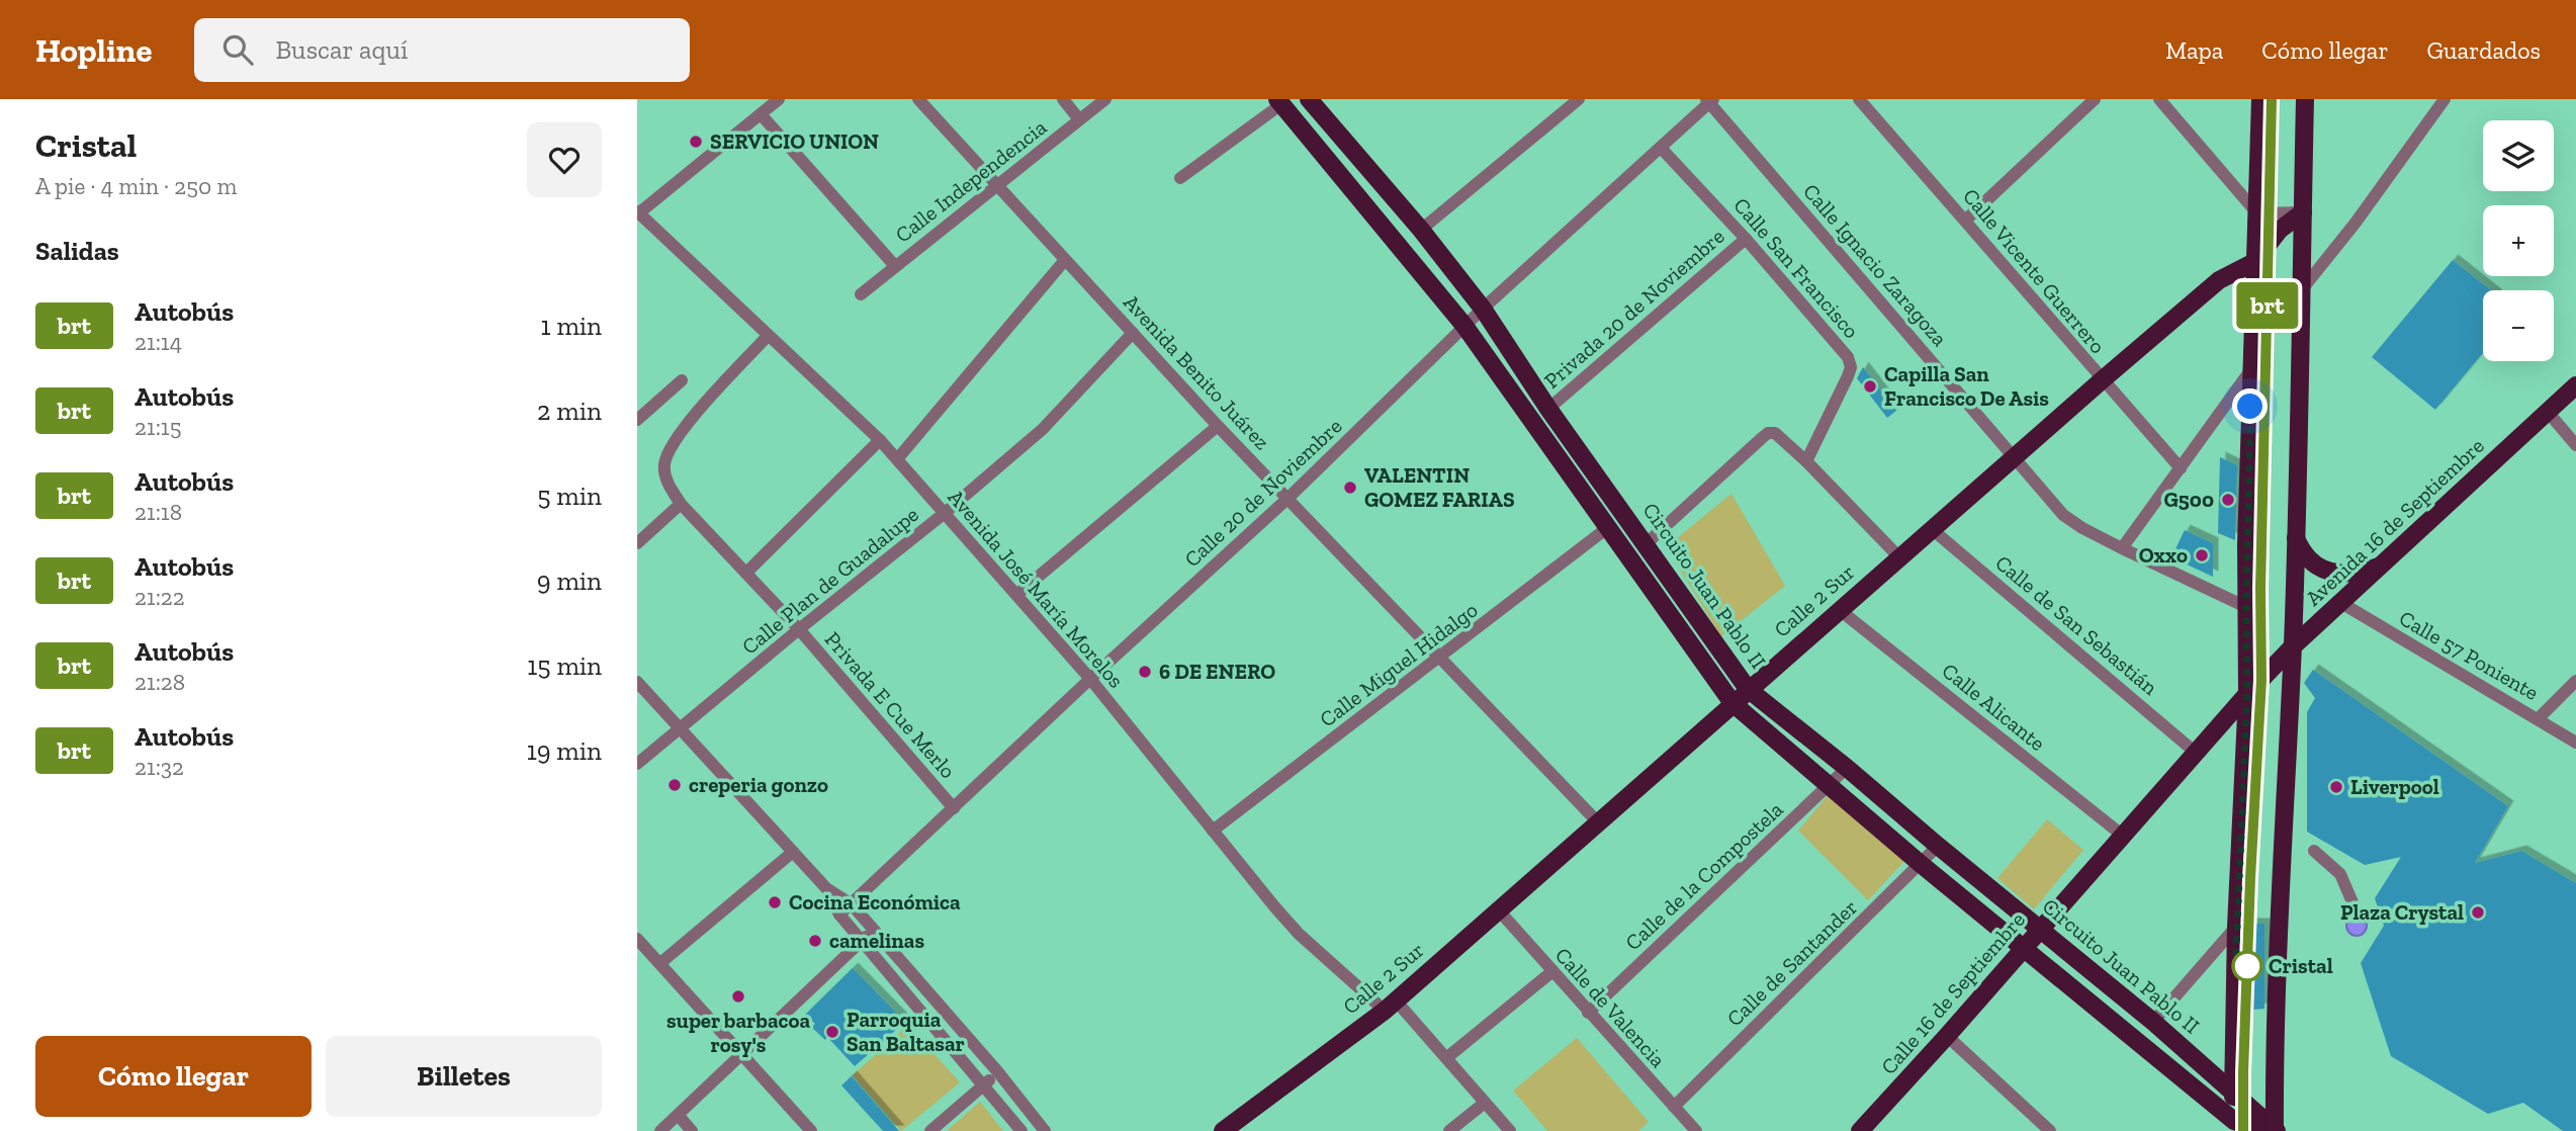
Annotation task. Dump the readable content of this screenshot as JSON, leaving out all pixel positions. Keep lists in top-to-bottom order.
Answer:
{
  "streets": {
    "main road": [
      "Avenida 16 de Septiembre",
      "Circuito Juan Pablo II",
      "Calle 2 Sur",
      "Calle 16 de Septiembre"
    ],
    "street": [
      "Calle Independencia",
      "Calle Ignacio Zaragoza",
      "Calle San Francisco",
      "Calle Vicente Guerrero",
      "Privada 20 de Noviembre",
      "Avenida Benito Juárez",
      "Calle 20 de Noviembre",
      "Calle Plan de Guadalupe",
      "Avenida José María Morelos",
      "Calle de San Sebastián",
      "Calle 57 Poniente",
      "Calle Miguel Hidalgo",
      "Privada E Cue Merlo",
      "Calle Alicante",
      "Calle de la Compostela",
      "Calle de Santander",
      "Calle de Valencia"
    ]
  },
  "crossings": [
    ["Calle Independencia", "Avenida Benito Juárez"],
    ["Calle Ignacio Zaragoza", "Calle 20 de Noviembre"],
    ["Calle Ignacio Zaragoza", "Calle 2 Sur"],
    ["Calle San Francisco", "Privada 20 de Noviembre"],
    ["Calle San Francisco", "Calle 20 de Noviembre"],
    ["Calle Vicente Guerrero", "Calle 2 Sur"],
    ["Privada 20 de Noviembre", "Circuito Juan Pablo II"],
    ["Avenida Benito Juárez", "Calle 20 de Noviembre"],
    ["Avenida Benito Juárez", "Calle Plan de Guadalupe"],
    ["Avenida Benito Juárez", "Calle 2 Sur"],
    ["Avenida Benito Juárez", "Calle Miguel Hidalgo"],
    ["Calle 20 de Noviembre", "Circuito Juan Pablo II"],
    ["Calle 20 de Noviembre", "Avenida José María Morelos"],
    ["Calle 20 de Noviembre", "Privada E Cue Merlo"],
    ["Avenida 16 de Septiembre", "Calle 57 Poniente"],
    ["Avenida 16 de Septiembre", "Calle 16 de Septiembre"],
    ["Calle Plan de Guadalupe", "Avenida José María Morelos"],
    ["Calle Plan de Guadalupe", "Privada E Cue Merlo"],
    ["Circuito Juan Pablo II", "Calle 2 Sur"],
    ["Circuito Juan Pablo II", "Calle Miguel Hidalgo"],
    ["Circuito Juan Pablo II", "Calle de la Compostela"],
    ["Circuito Juan Pablo II", "Calle de Santander"],
    ["Circuito Juan Pablo II", "Calle 16 de Septiembre"],
    ["Avenida José María Morelos", "Calle 2 Sur"],
    ["Avenida José María Morelos", "Calle Miguel Hidalgo"],
    ["Avenida José María Morelos", "Privada E Cue Merlo"],
    ["Calle 2 Sur", "Calle de San Sebastián"],
    ["Calle 2 Sur", "Calle Alicante"],
    ["Calle 2 Sur", "Calle de Valencia"],
    ["Calle de San Sebastián", "Calle 16 de Septiembre"],
    ["Calle Alicante", "Calle 16 de Septiembre"],
    ["Calle de la Compostela", "Calle de Valencia"],
    ["Calle de Santander", "Calle de Valencia"]
  ],
  "places": [
    "SERVICIO UNION",
    "Capilla San Francisco De Asis",
    "VALENTIN GOMEZ FARIAS",
    "G500",
    "Oxxo",
    "6 DE ENERO",
    "creperia gonzo",
    "Liverpool",
    "Cocina Económica",
    "Plaza Crystal",
    "camelinas",
    "Cristal",
    "super barbacoa rosy's",
    "Parroquia San Baltasar"
  ],
  "lines": ["bus line brt"],
  "page": {
    "header": "Hopline",
    "search": "Buscar aquí",
    "nav": ["Mapa", "Cómo llegar", "Guardados"],
    "heading": [
      ["Cristal", "A pie · 4 min · 250 m"],
      "Salidas"
    ],
    "on_map": "brt",
    "map_buttons": ["+", "−"],
    "list": [
      {
        "mark": "brt",
        "name": "Autobús",
        "note": "21:14",
        "value": "1 min"
      },
      {
        "mark": "brt",
        "name": "Autobús",
        "note": "21:15",
        "value": "2 min"
      },
      {
        "mark": "brt",
        "name": "Autobús",
        "note": "21:18",
        "value": "5 min"
      },
      {
        "mark": "brt",
        "name": "Autobús",
        "note": "21:22",
        "value": "9 min"
      },
      {
        "mark": "brt",
        "name": "Autobús",
        "note": "21:28",
        "value": "15 min"
      },
      {
        "mark": "brt",
        "name": "Autobús",
        "note": "21:32",
        "value": "19 min"
      }
    ],
    "buttons": ["Cómo llegar", "Billetes"]
  }
}
